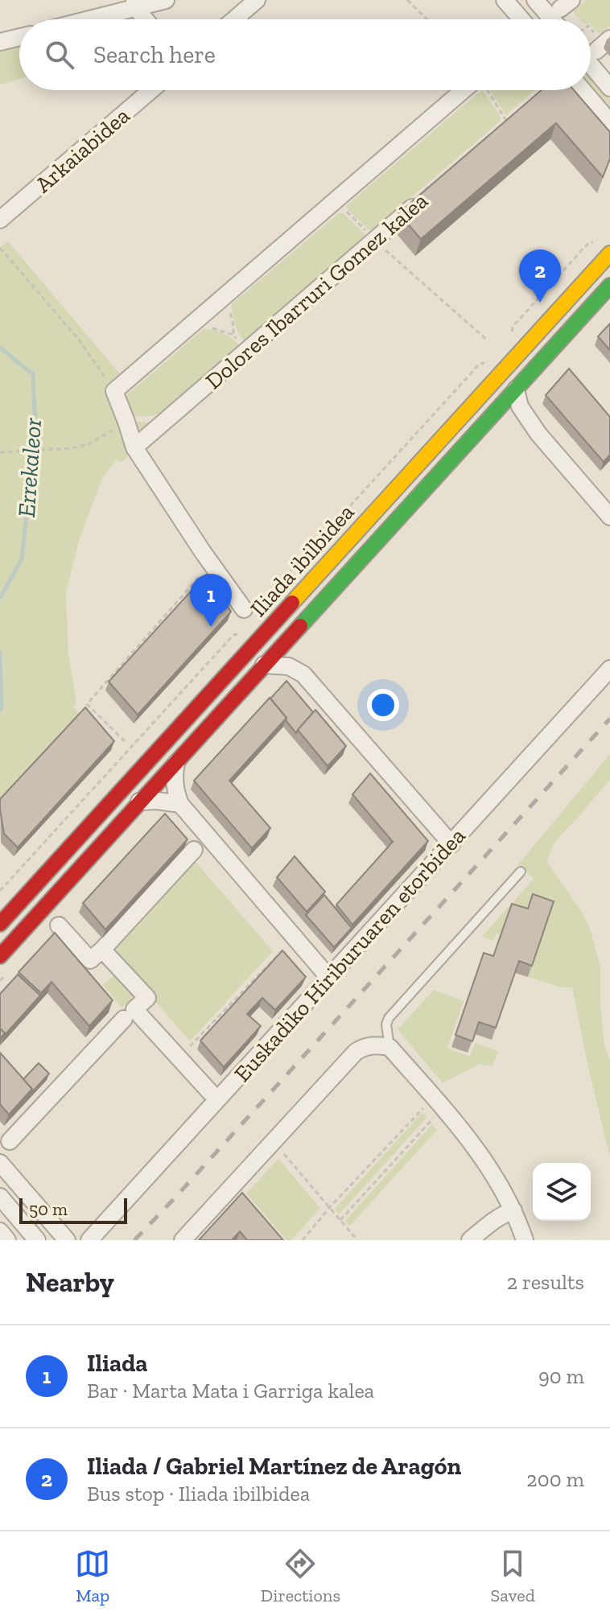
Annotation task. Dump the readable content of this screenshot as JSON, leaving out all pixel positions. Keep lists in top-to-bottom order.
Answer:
{
  "streets": {
    "street": [
      "Arkaiabidea",
      "Dolores Ibarruri Gomez kalea",
      "Iliada ibilbidea",
      "Euskadiko Hiriburuaren etorbidea"
    ]
  },
  "water": ["Errekaleor"],
  "scale_bar": "50 m",
  "page": {
    "search": "Search here",
    "pins": ["2", "1"],
    "scale": "50 m",
    "heading": ["Nearby", "2 results"],
    "list": [
      {
        "mark": "1",
        "name": "Iliada",
        "note": "Bar · Marta Mata i Garriga kalea",
        "value": "90 m"
      },
      {
        "mark": "2",
        "name": "Iliada / Gabriel Martínez de Aragón",
        "note": "Bus stop · Iliada ibilbidea",
        "value": "200 m"
      }
    ],
    "nav": ["Map", "Directions", "Saved"]
  }
}
